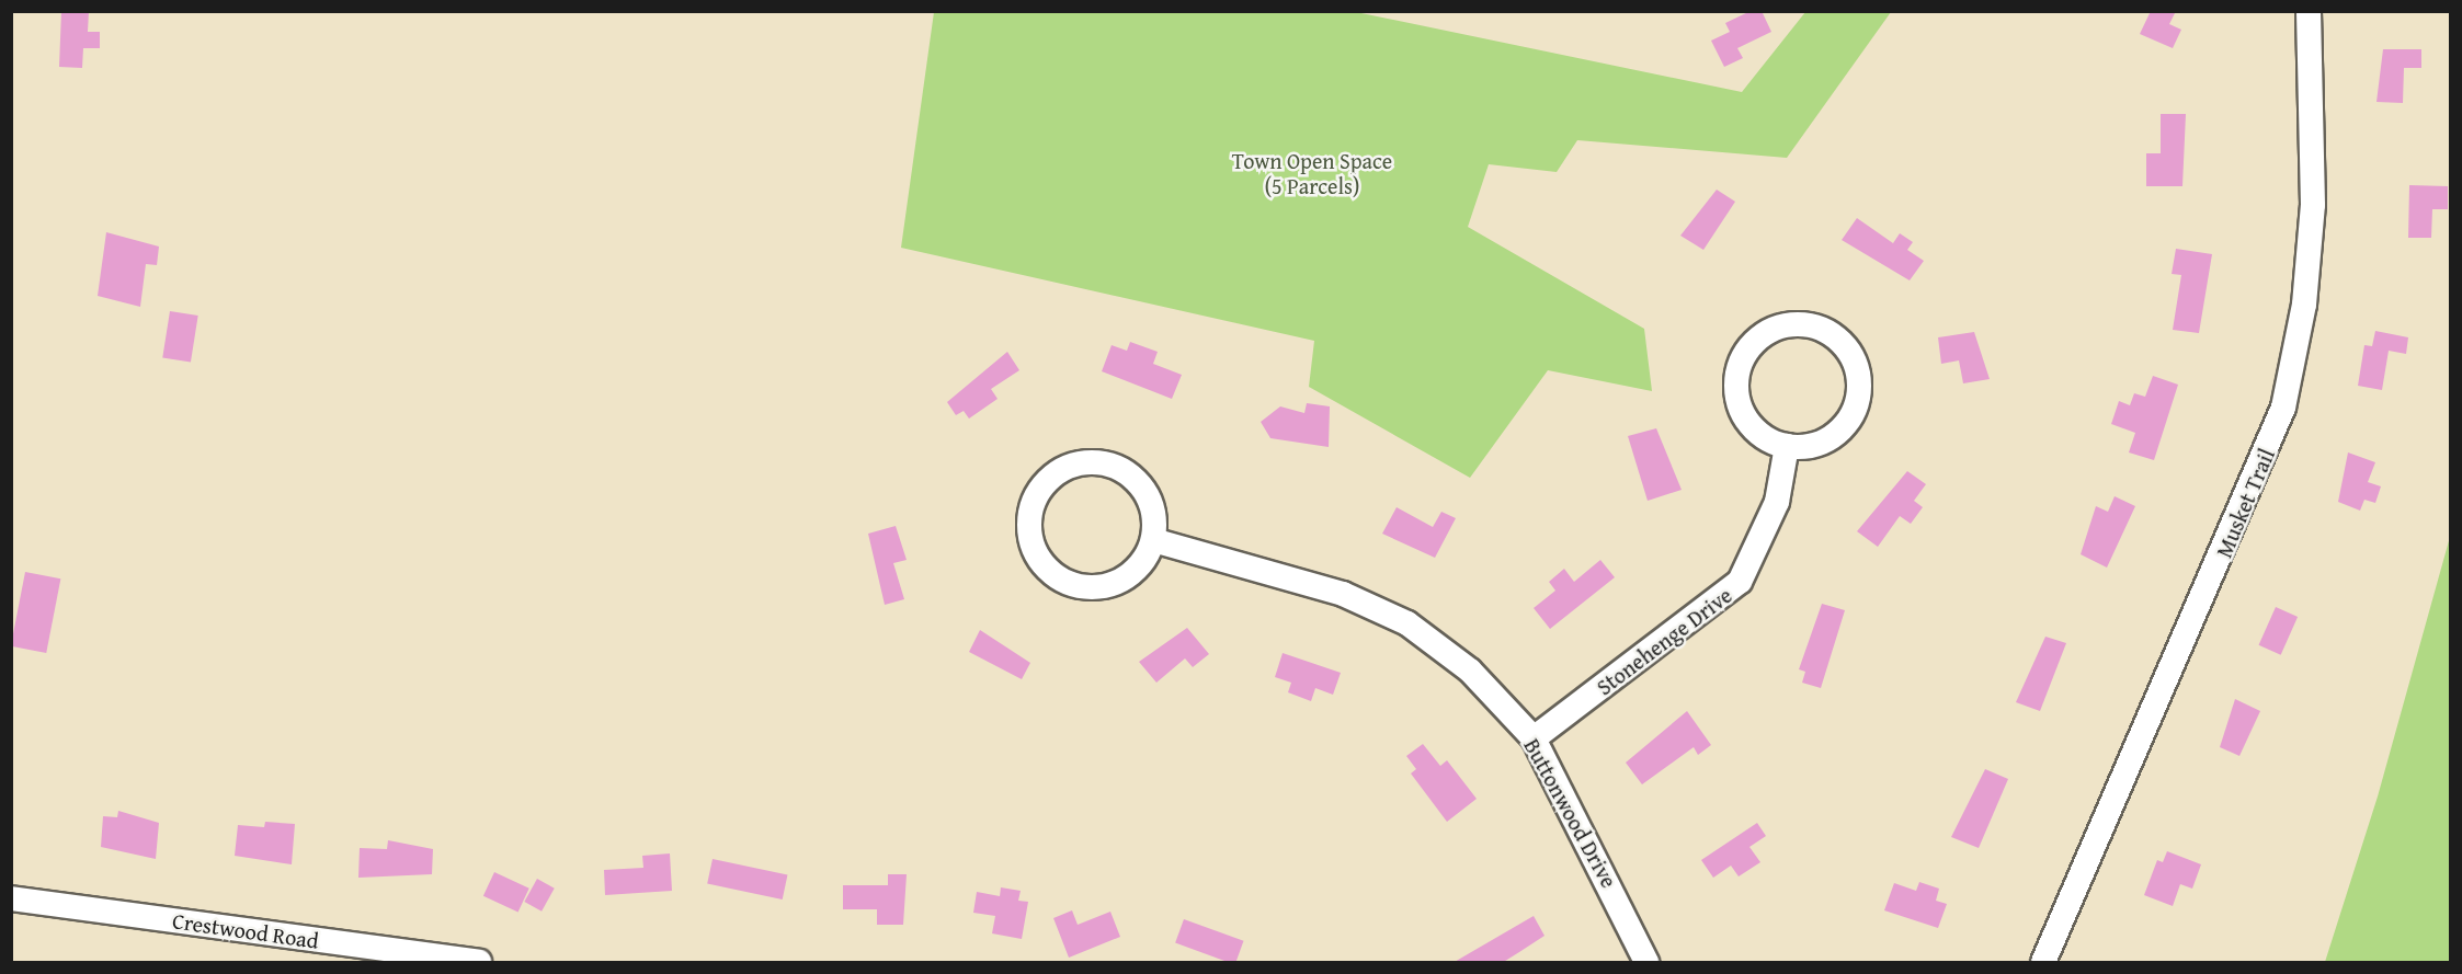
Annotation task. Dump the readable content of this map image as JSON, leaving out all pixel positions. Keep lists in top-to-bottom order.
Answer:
{
  "streets": {
    "street": [
      "Musket Trail",
      "Stonehenge Drive",
      "Buttonwood Drive",
      "Crestwood Road"
    ]
  },
  "crossings": [
    ["Stonehenge Drive", "Buttonwood Drive"]
  ],
  "parks": ["Town Open Space (5 Parcels)"]
}
